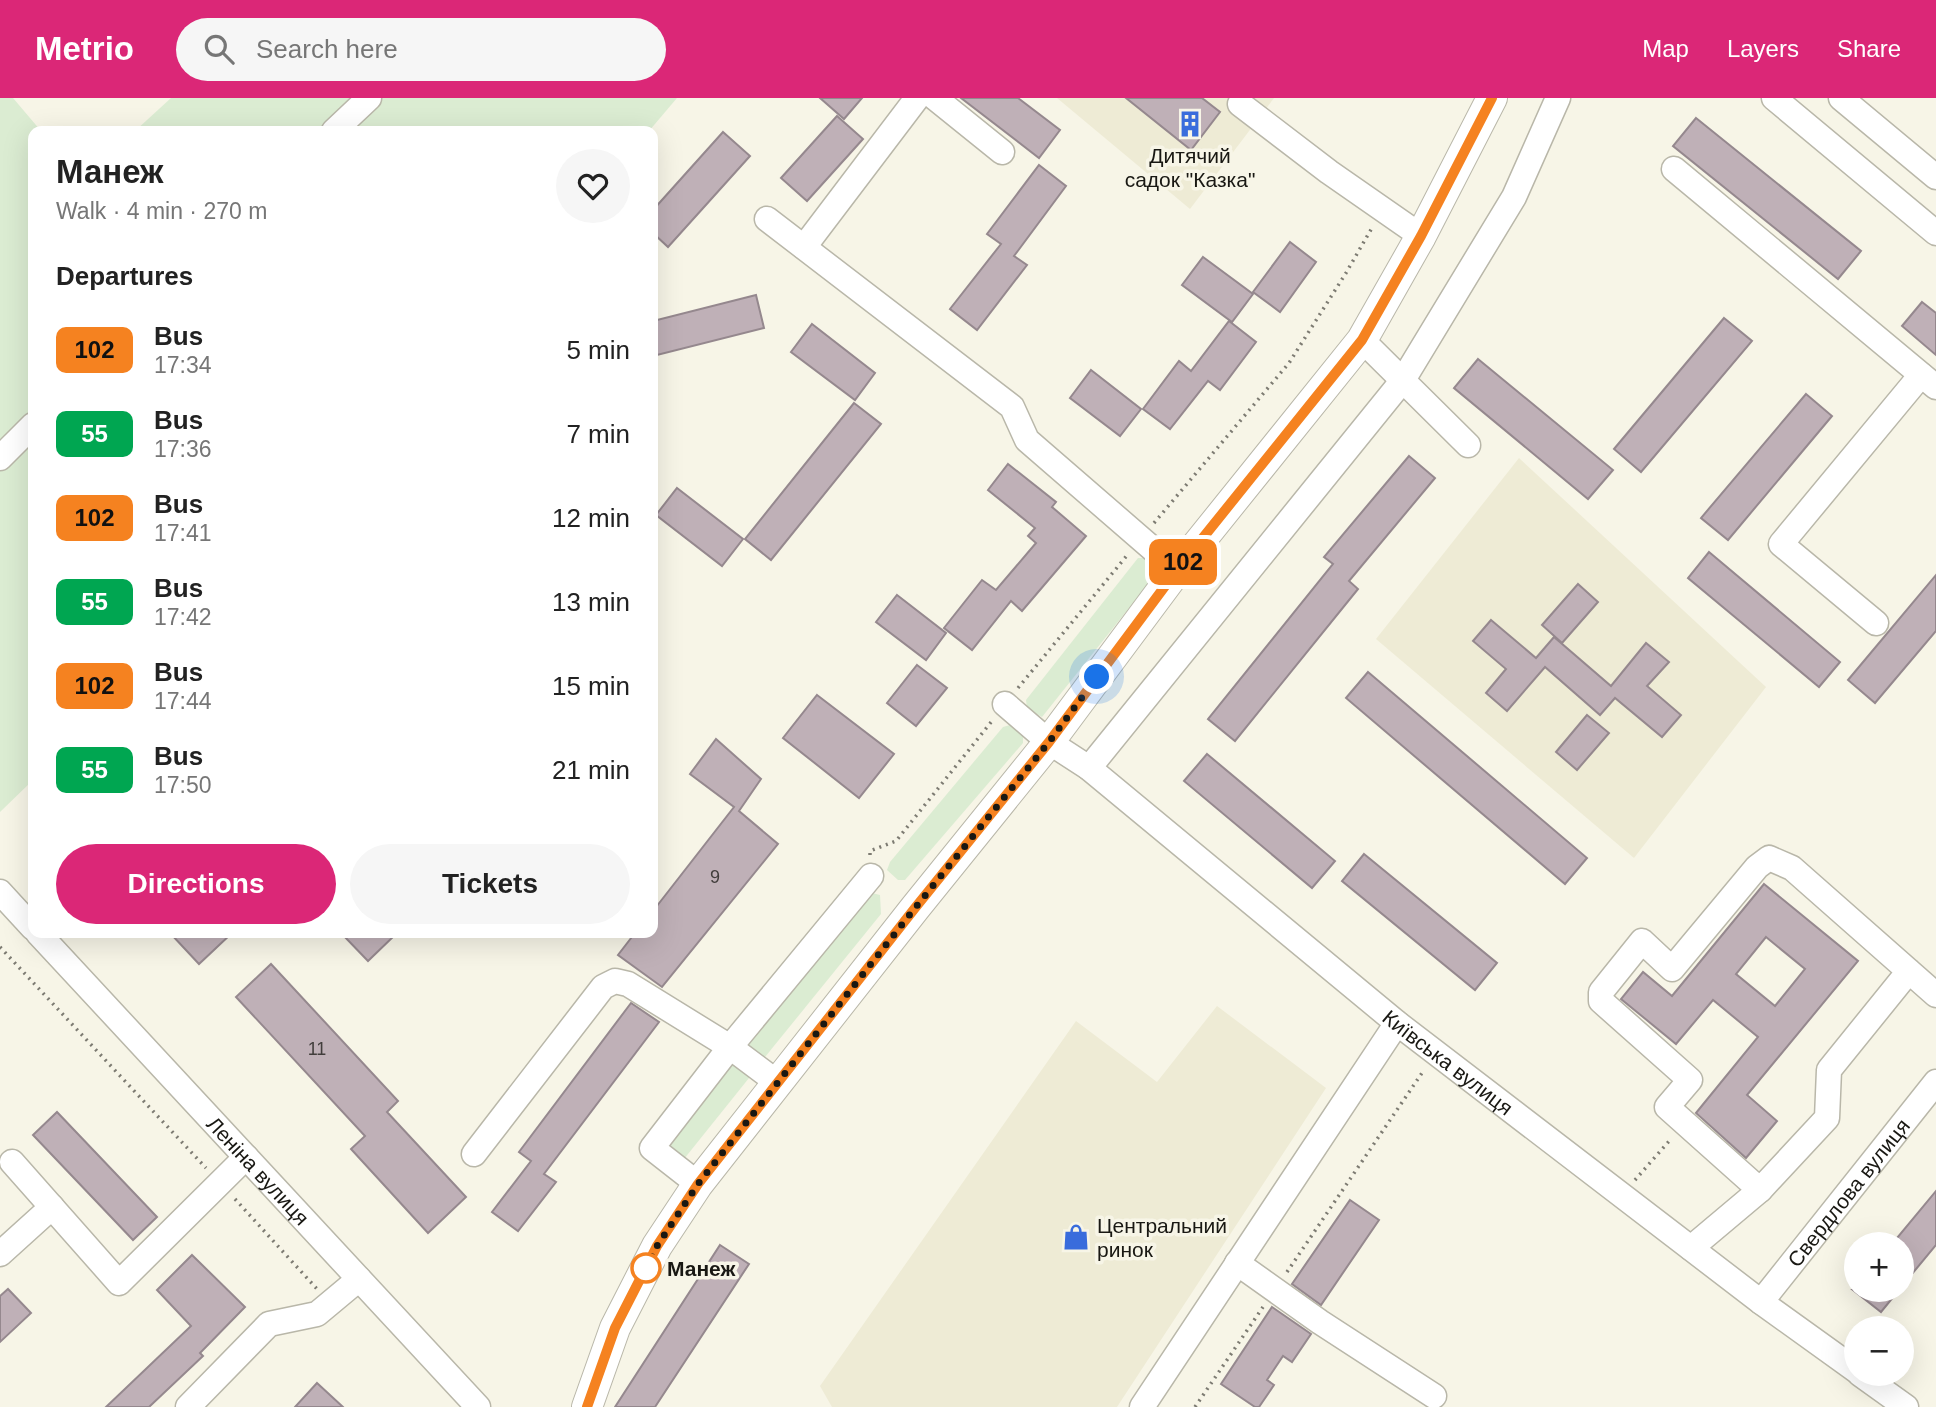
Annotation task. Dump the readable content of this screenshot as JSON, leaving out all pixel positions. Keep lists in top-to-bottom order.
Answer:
{
  "streets": {
    "street": ["Київська вулиця", "Леніна вулиця", "Свердлова вулиця"]
  },
  "crossings": [
    ["Київська вулиця", "Свердлова вулиця"]
  ],
  "places": {
    "building": ["Дитячий садок \"Казка\""],
    "shop": ["Центральний ринок"],
    "other": ["Манеж"]
  },
  "lines": ["bus line 102"],
  "house_numbers": ["9", "11"],
  "page": {
    "header": "Metrio",
    "search": "Search here",
    "nav": ["Map", "Layers", "Share"],
    "on_map": "102",
    "heading": [
      ["Манеж", "Walk · 4 min · 270 m"],
      "Departures"
    ],
    "list": [
      {
        "mark": "102",
        "name": "Bus",
        "note": "17:34",
        "value": "5 min"
      },
      {
        "mark": "55",
        "name": "Bus",
        "note": "17:36",
        "value": "7 min"
      },
      {
        "mark": "102",
        "name": "Bus",
        "note": "17:41",
        "value": "12 min"
      },
      {
        "mark": "55",
        "name": "Bus",
        "note": "17:42",
        "value": "13 min"
      },
      {
        "mark": "102",
        "name": "Bus",
        "note": "17:44",
        "value": "15 min"
      },
      {
        "mark": "55",
        "name": "Bus",
        "note": "17:50",
        "value": "21 min"
      }
    ],
    "buttons": ["Directions", "Tickets"],
    "map_buttons": ["+", "−"]
  }
}
